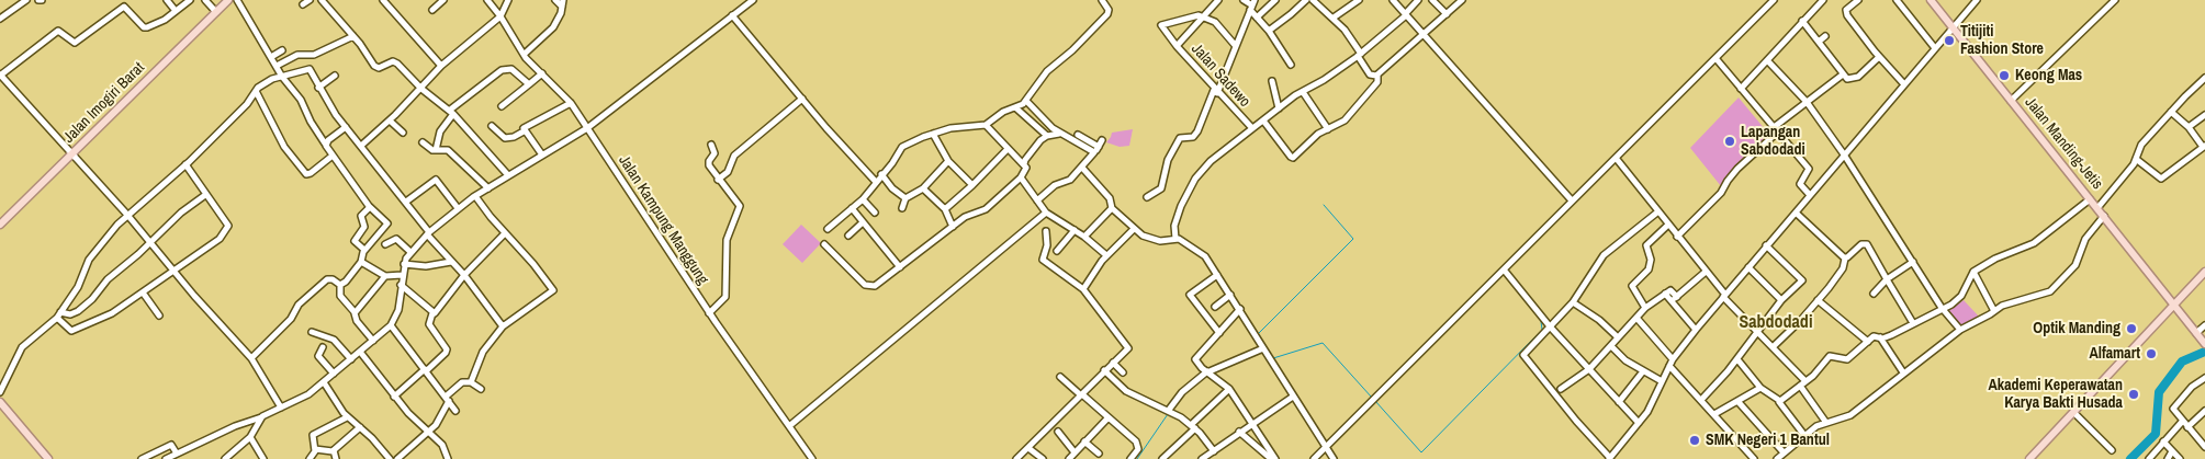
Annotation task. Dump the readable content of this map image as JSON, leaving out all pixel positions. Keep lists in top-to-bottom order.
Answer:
{
  "streets": {
    "main road": ["Jalan Imogiri Barat", "Jalan Manding-Jetis"],
    "street": ["Jalan Sadewo", "Jalan Kampung Manggung"]
  },
  "districts": ["Sabdodadi"],
  "places": [
    "Titijiti Fashion Store",
    "Keong Mas",
    "Lapangan Sabdodadi",
    "Optik Manding",
    "Alfamart",
    "Akademi Keperawatan Karya Bakti Husada",
    "SMK Negeri 1 Bantul"
  ]
}
